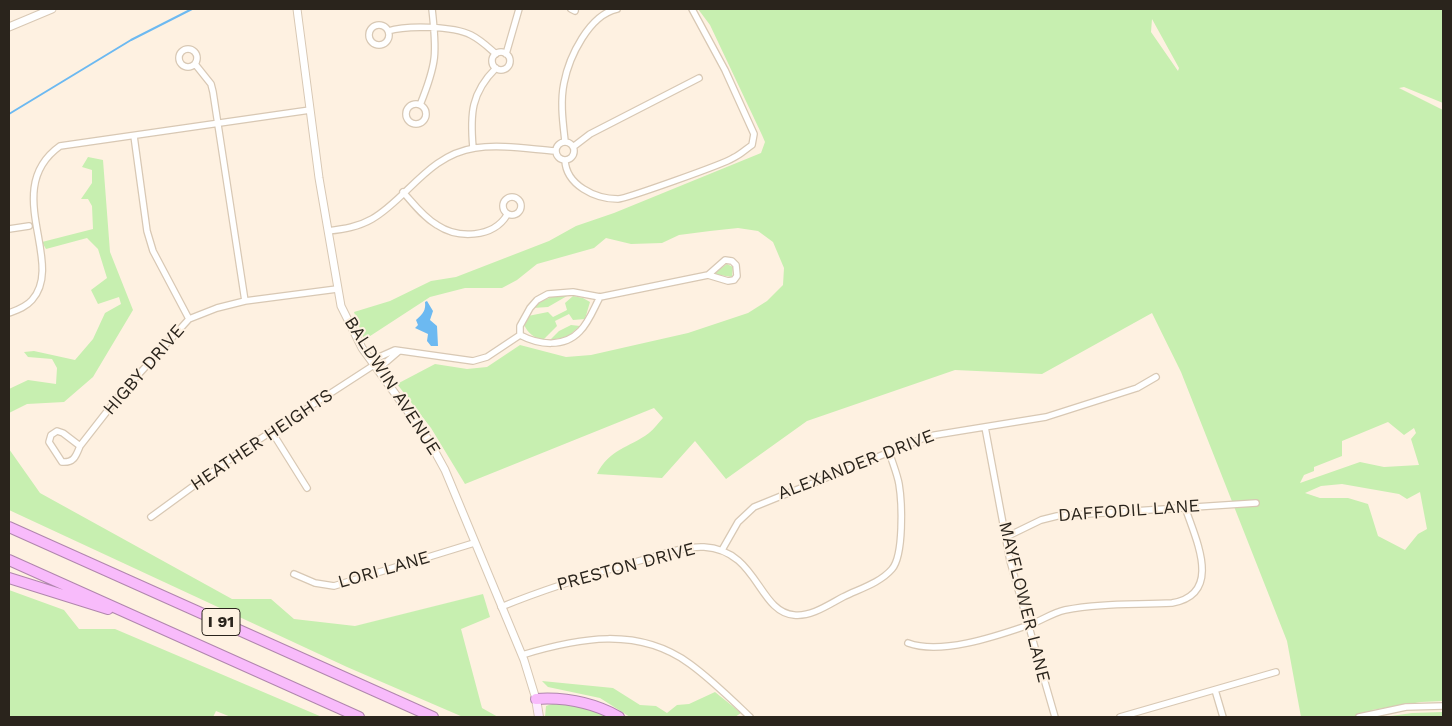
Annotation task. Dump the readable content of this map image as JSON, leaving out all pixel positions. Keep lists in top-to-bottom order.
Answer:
{
  "streets": {
    "highway": ["I 91"],
    "main road": ["BALDWIN AVENUE"],
    "street": [
      "HIGBY DRIVE",
      "HEATHER HEIGHTS",
      "ALEXANDER DRIVE",
      "DAFFODIL LANE",
      "PRESTON DRIVE",
      "LORI LANE",
      "MAYFLOWER LANE"
    ]
  },
  "crossings": [
    ["HIGBY DRIVE", "BALDWIN AVENUE"],
    ["BALDWIN AVENUE", "HEATHER HEIGHTS"],
    ["BALDWIN AVENUE", "PRESTON DRIVE"],
    ["BALDWIN AVENUE", "LORI LANE"],
    ["ALEXANDER DRIVE", "PRESTON DRIVE"],
    ["ALEXANDER DRIVE", "MAYFLOWER LANE"],
    ["DAFFODIL LANE", "MAYFLOWER LANE"]
  ]
}
